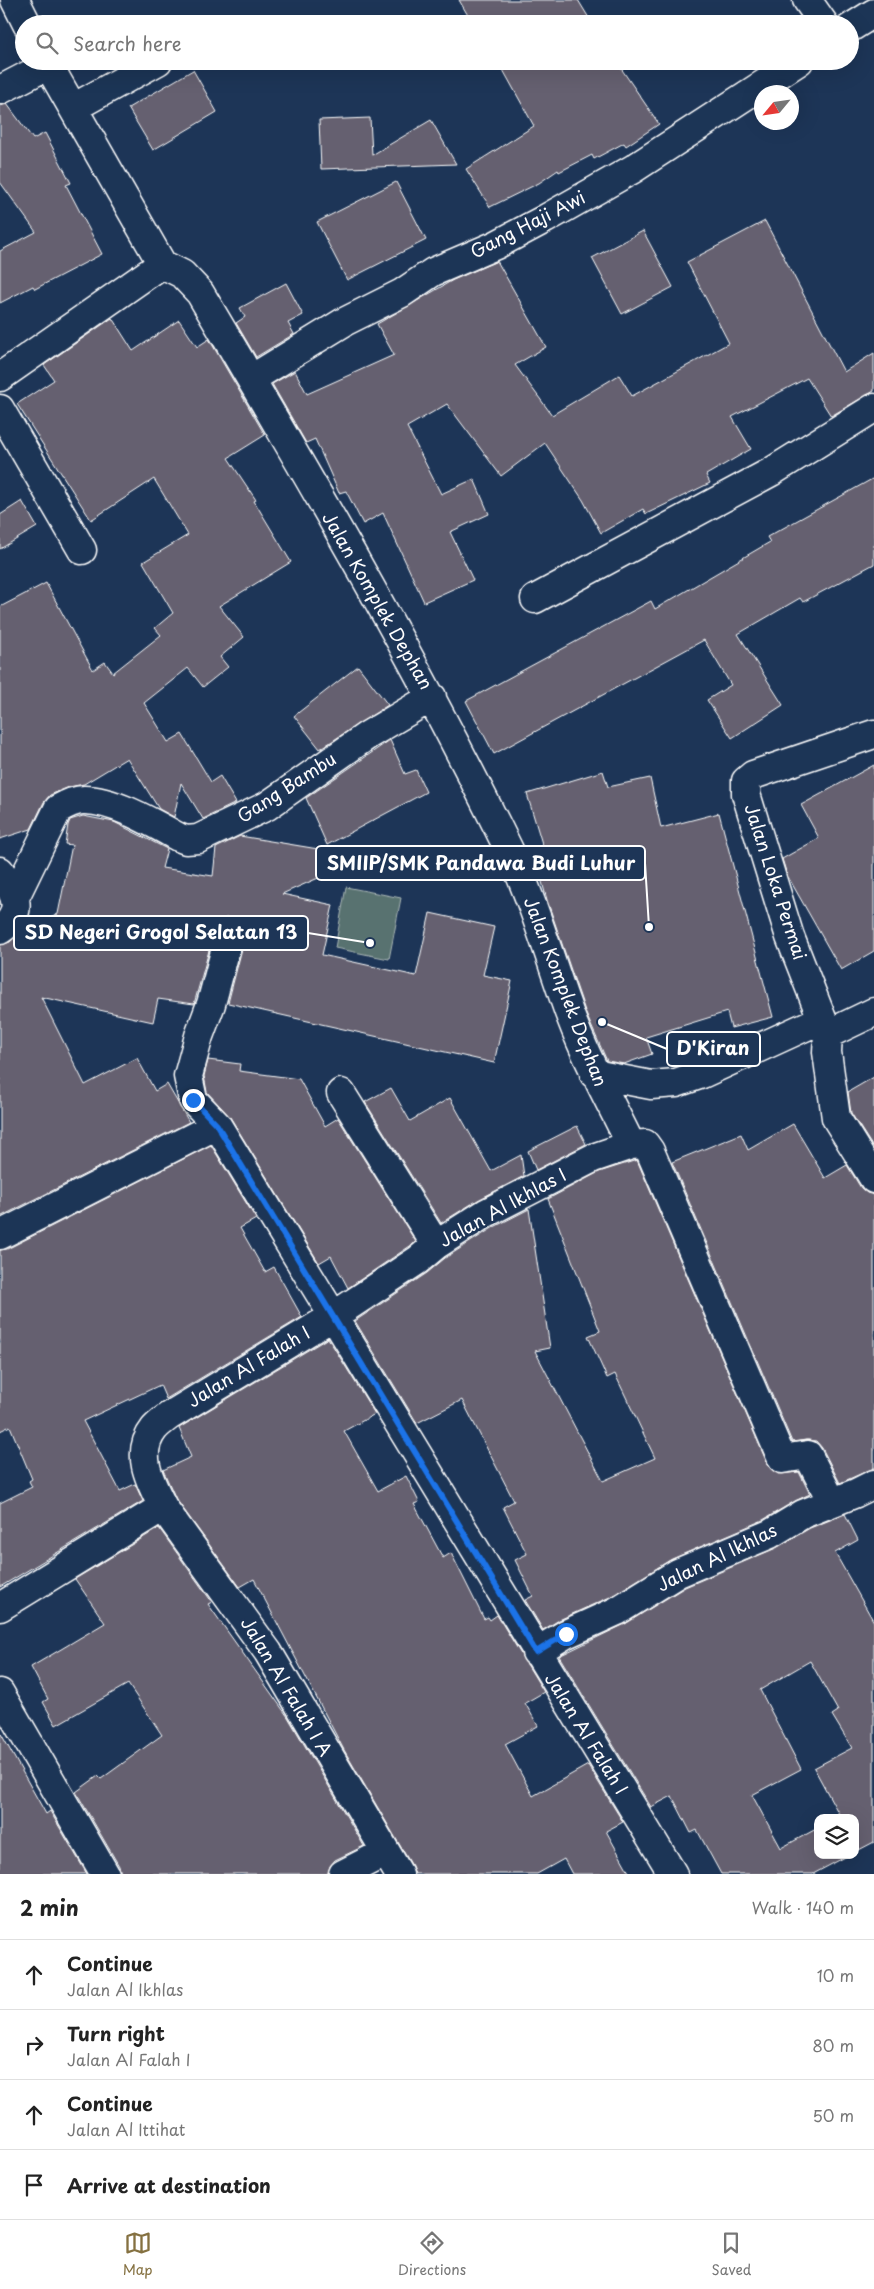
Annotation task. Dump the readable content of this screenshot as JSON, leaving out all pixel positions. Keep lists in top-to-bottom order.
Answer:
{
  "streets": {
    "street": [
      "Gang Haji Awi",
      "Jalan Komplek Dephan",
      "Gang Bambu",
      "Jalan Loka Permai",
      "Jalan Al Ikhlas I",
      "Jalan Al Falah I",
      "Jalan Al Ikhlas",
      "Jalan Al Falah I A"
    ]
  },
  "crossings": [
    ["Gang Haji Awi", "Jalan Komplek Dephan"],
    ["Jalan Komplek Dephan", "Gang Bambu"],
    ["Jalan Komplek Dephan", "Jalan Al Ikhlas I"],
    ["Jalan Al Ikhlas I", "Jalan Al Falah I"],
    ["Jalan Al Falah I", "Jalan Al Ikhlas"],
    ["Jalan Al Falah I", "Jalan Al Falah I A"]
  ],
  "places": ["SMIIP/SMK Pandawa Budi Luhur", "SD Negeri Grogol Selatan 13", "D'Kiran"],
  "north": "bottom left",
  "page": {
    "search": "Search here",
    "heading": ["2 min", "Walk · 140 m"],
    "list": [
      ["Continue", "Jalan Al Ikhlas", "10 m"],
      ["Turn right", "Jalan Al Falah I", "80 m"],
      ["Continue", "Jalan Al Ittihat", "50 m"],
      "Arrive at destination"
    ],
    "nav": ["Map", "Directions", "Saved"]
  }
}
